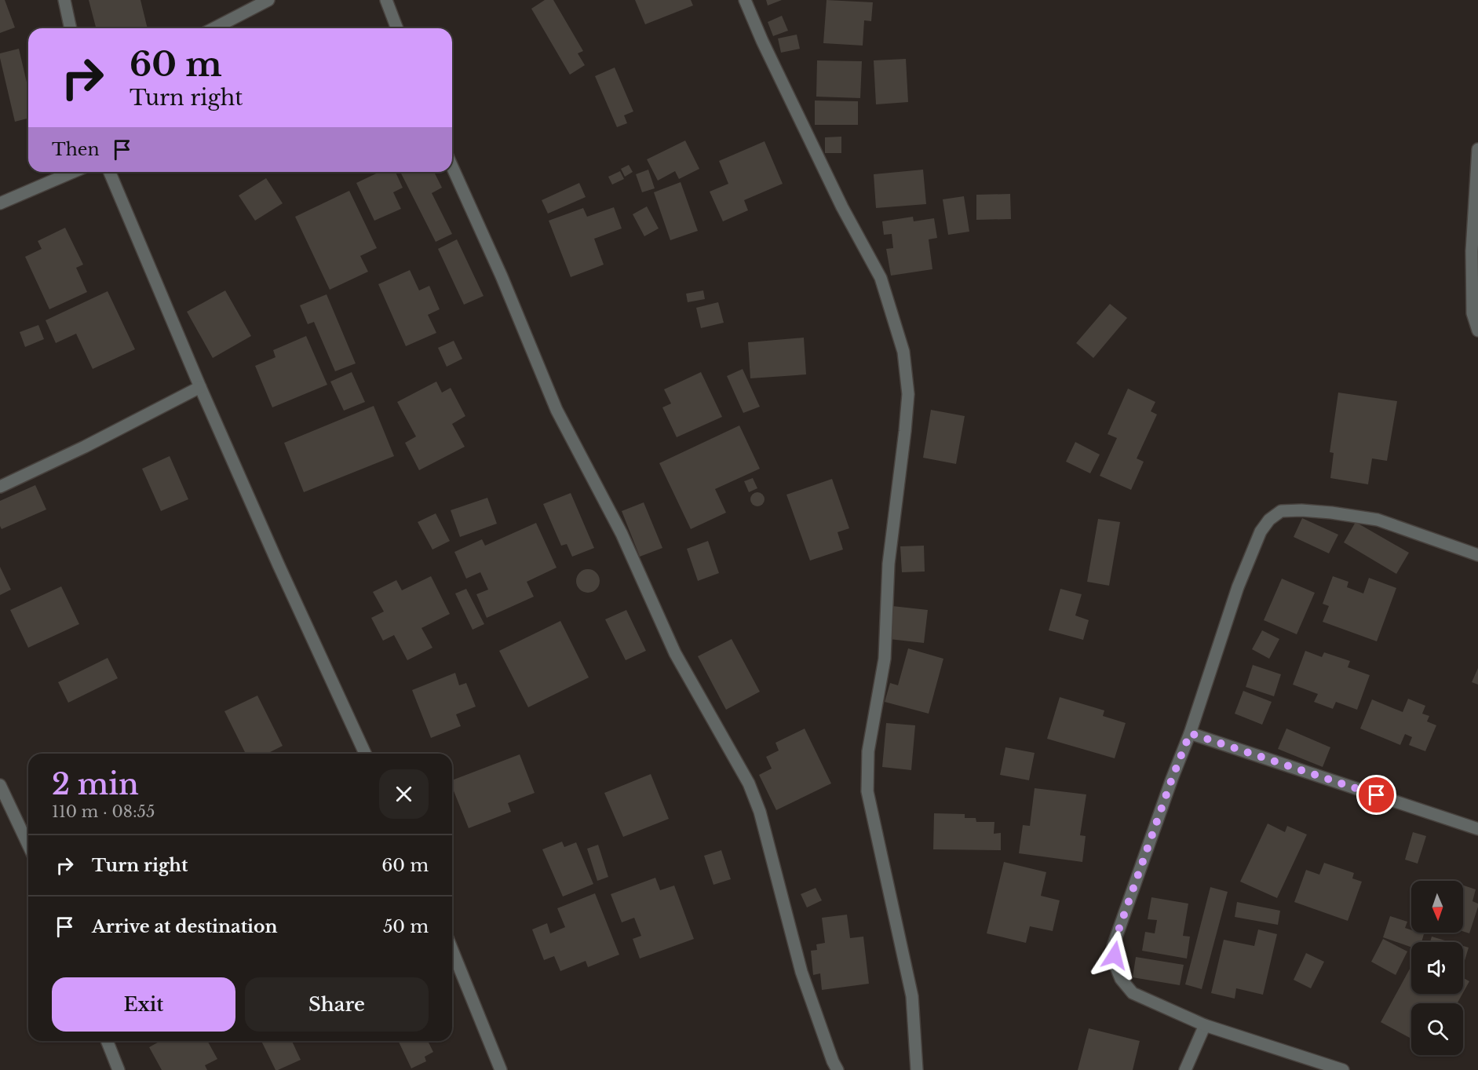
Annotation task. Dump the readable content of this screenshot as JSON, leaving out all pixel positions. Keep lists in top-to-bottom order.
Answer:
{
  "north": "bottom",
  "page": {
    "turn": ["60 m", "Turn right"],
    "then": "Then",
    "heading": ["2 min", "110 m · 08:55"],
    "list": [
      {
        "name": "Turn right",
        "value": "60 m"
      },
      {
        "name": "Arrive at destination",
        "value": "50 m"
      }
    ],
    "buttons": ["Exit", "Share"]
  }
}
